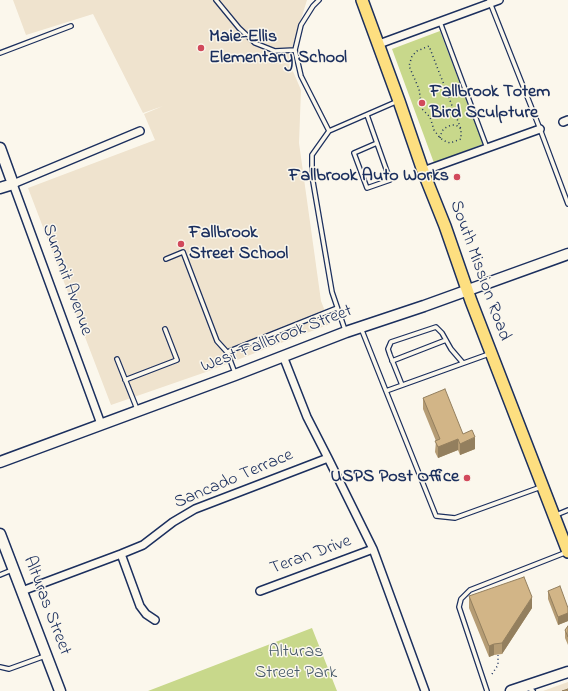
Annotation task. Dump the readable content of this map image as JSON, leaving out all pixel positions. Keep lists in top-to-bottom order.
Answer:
{
  "streets": {
    "main road": ["South Mission Road"],
    "street": [
      "Summit Avenue",
      "West Fallbrook Street",
      "Sancado Terrace",
      "Teran Drive",
      "Alturas Street"
    ]
  },
  "crossings": [
    ["South Mission Road", "West Fallbrook Street"],
    ["Summit Avenue", "West Fallbrook Street"],
    ["Sancado Terrace", "Alturas Street"]
  ],
  "parks": ["Alturas Street Park"],
  "places": [
    "Maie-Ellis Elementary School",
    "Fallbrook Totem Bird Sculpture",
    "Fallbrook Auto Works",
    "Fallbrook Street School",
    "USPS Post Office"
  ]
}
